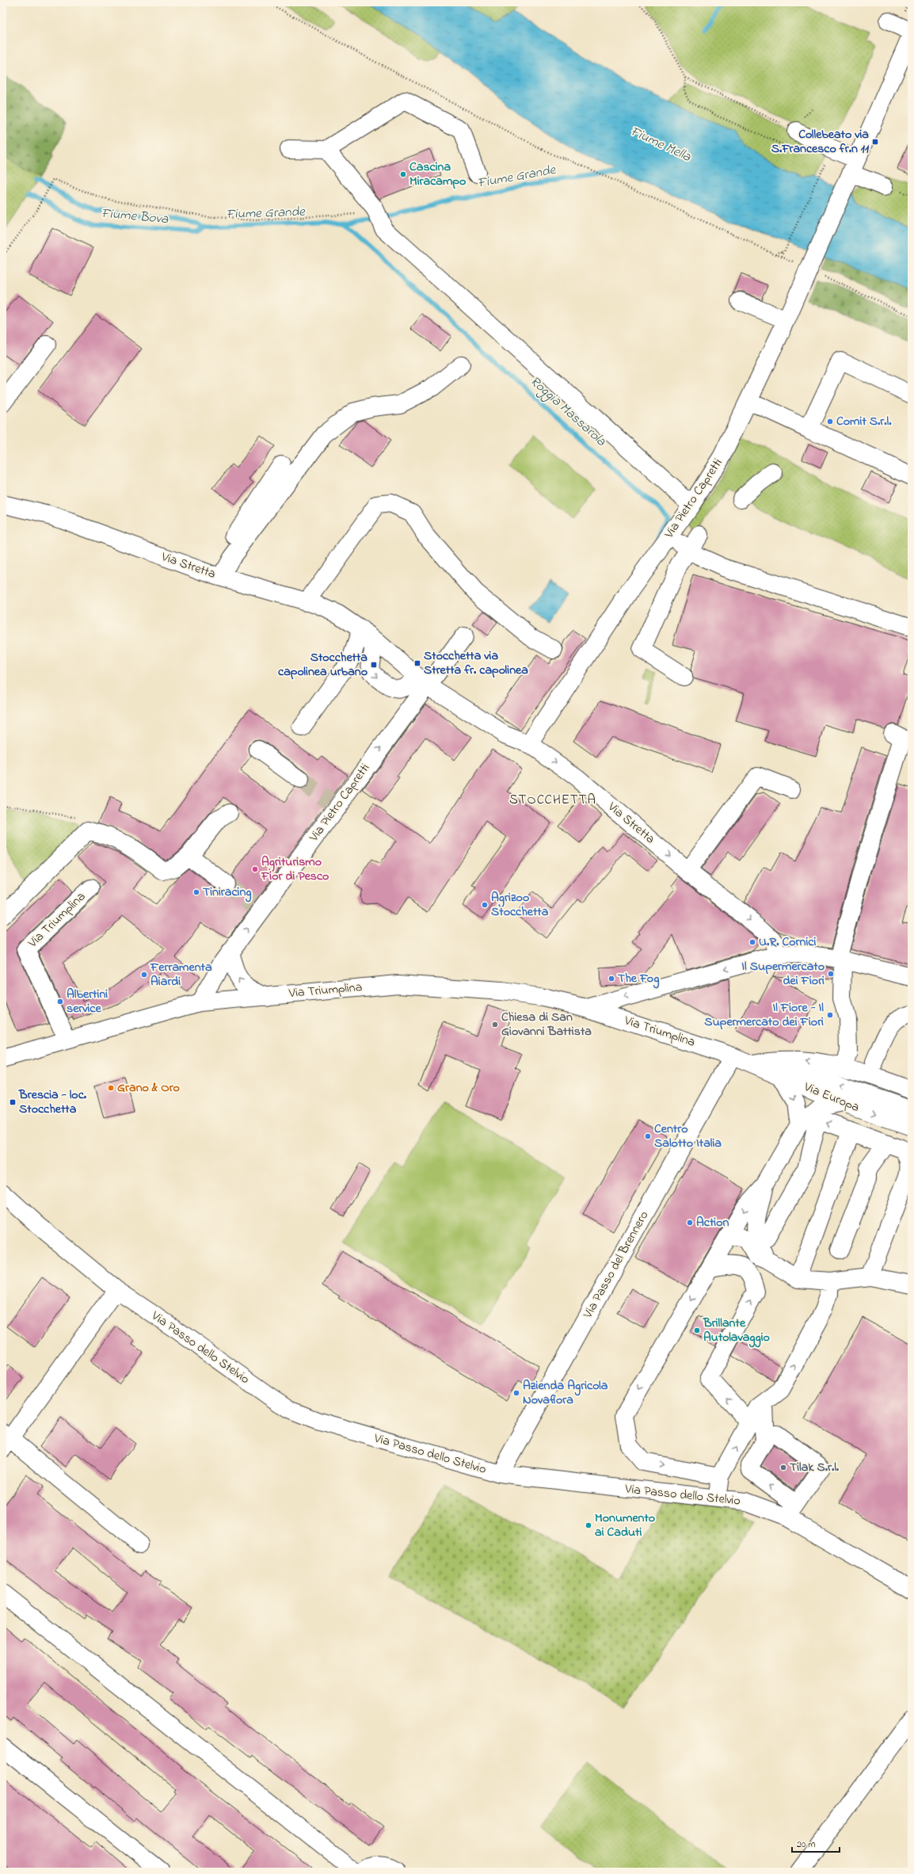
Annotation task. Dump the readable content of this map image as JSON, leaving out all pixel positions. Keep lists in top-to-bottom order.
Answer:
{
  "streets": {
    "street": [
      "Via Pietro Capretti",
      "Via Stretta",
      "Via Triumplina",
      "Via Europa",
      "Via Passo del Brennero",
      "Via Passo dello Stelvio"
    ]
  },
  "crossings": [
    ["Via Pietro Capretti", "Via Stretta"],
    ["Via Pietro Capretti", "Via Triumplina"],
    ["Via Stretta", "Via Triumplina"],
    ["Via Triumplina", "Via Europa"],
    ["Via Triumplina", "Via Passo del Brennero"],
    ["Via Europa", "Via Passo del Brennero"],
    ["Via Passo del Brennero", "Via Passo dello Stelvio"]
  ],
  "one_way": ["Via Stretta"],
  "districts": ["STOCCHETTA"],
  "water": [
    "Fiume Mella",
    "Fiume Grande",
    "Fiume Bova",
    "Roggia Massarola"
  ],
  "places": {
    "transit": [
      "Collebeato via S.Francesco fr.n 11",
      "Stocchetta via Stretta fr. capolinea",
      "Stocchetta capolinea urbano",
      "Brescia - loc. Stocchetta"
    ],
    "other": [
      "Cascina Miracampo",
      "Comit S.r.l.",
      "Agriturismo Fior di Pesco",
      "Tiniracing",
      "Agrizoo Stocchetta",
      "U.R. Cornici",
      "Il Supermercato dei Fiori",
      "Ferramenta Aiardi",
      "The Fog",
      "Albertini service",
      "Il Fiore - Il Supermercato dei Fiori",
      "Chiesa di San Giovanni Battista",
      "Grano & Oro",
      "Centro Salotto Italia",
      "Action",
      "Brillante Autolavaggio",
      "Azienda Agricola Novaflora",
      "Tilak S.r.l.",
      "Monumento ai Caduti"
    ]
  },
  "scale_bar": "20 m"
}
